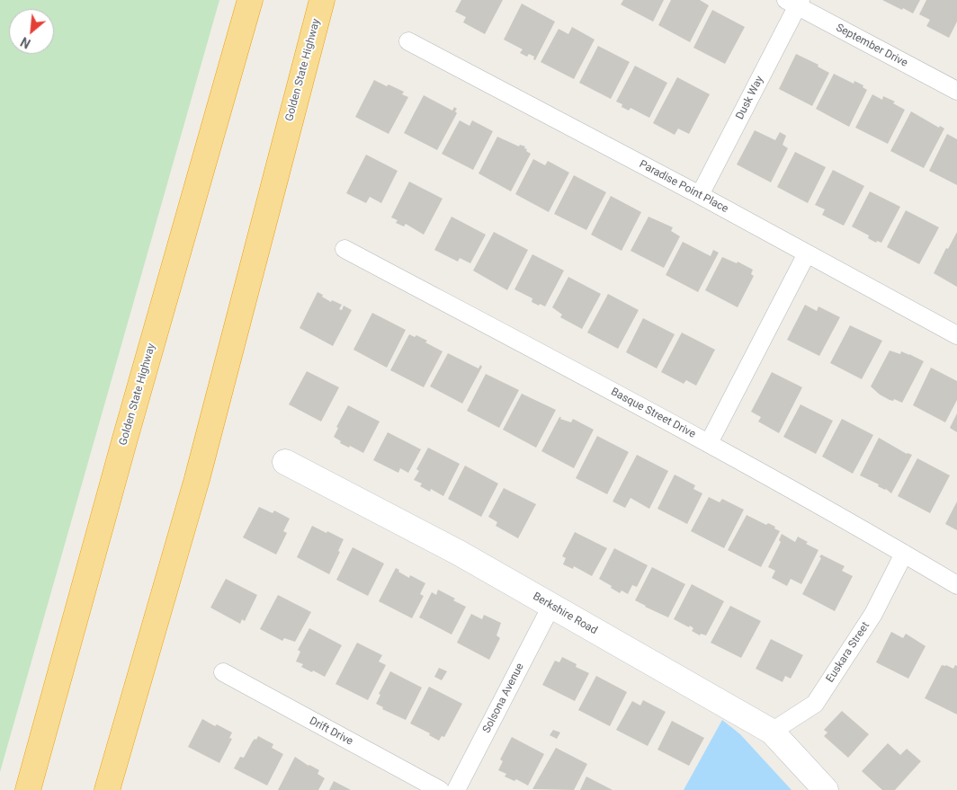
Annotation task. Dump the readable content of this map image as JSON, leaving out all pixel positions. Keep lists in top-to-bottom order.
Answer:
{
  "streets": {
    "highway": ["Golden State Highway"],
    "street": [
      "September Drive",
      "Dusk Way",
      "Paradise Point Place",
      "Basque Street Drive",
      "Berkshire Road",
      "Euskara Street",
      "Solsona Avenue",
      "Drift Drive"
    ]
  },
  "crossings": [
    ["September Drive", "Dusk Way"],
    ["Dusk Way", "Paradise Point Place"],
    ["Basque Street Drive", "Euskara Street"],
    ["Berkshire Road", "Euskara Street"],
    ["Berkshire Road", "Solsona Avenue"]
  ],
  "north": "bottom left"
}
